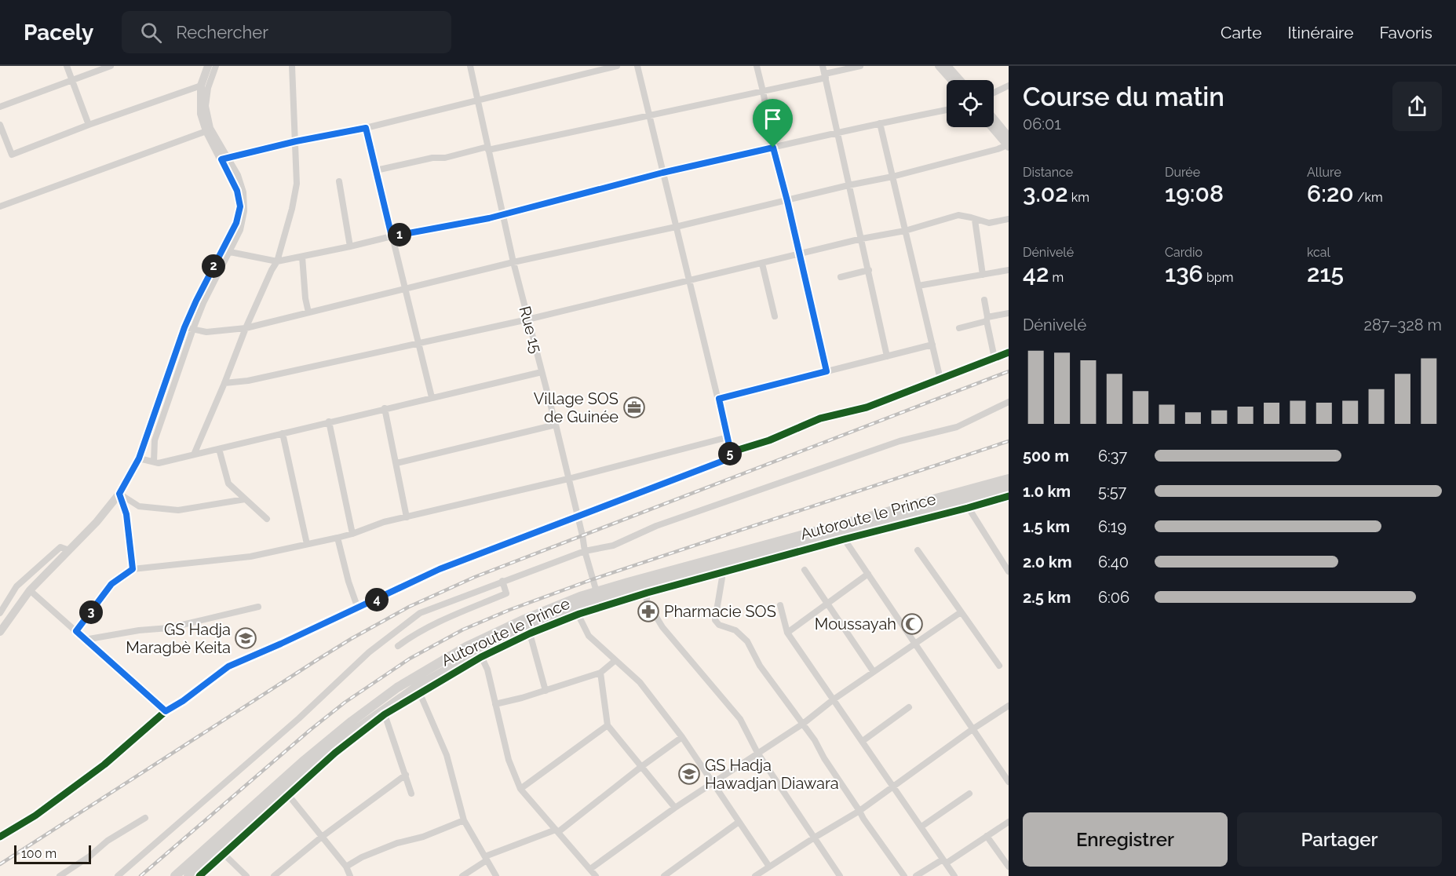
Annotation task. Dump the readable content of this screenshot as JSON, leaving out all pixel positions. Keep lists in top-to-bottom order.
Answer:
{
  "streets": {
    "main road": ["Autoroute le Prince"],
    "street": ["Rue 15"]
  },
  "crossings": [
    ["Rue 15", "Autoroute le Prince"]
  ],
  "places": {
    "office": ["Village SOS de Guinée"],
    "pharmacy": ["Pharmacie SOS"],
    "mosque": ["Moussayah"],
    "school or university": ["GS Hadja Maragbè Keita", "GS Hadja Hawadjan Diawara"]
  },
  "scale_bar": "100 m",
  "page": {
    "header": "Pacely",
    "search": "Rechercher",
    "nav": ["Carte", "Itinéraire", "Favoris"],
    "heading": ["Course du matin", "06:01"],
    "stats": [
      ["Distance", "3.02 km"],
      ["Durée", "19:08"],
      ["Allure", "6:20 /km"],
      ["Dénivelé", "42 m"],
      ["Cardio", "136 bpm"],
      ["kcal", "215"]
    ],
    "pins": [
      "1",
      "2",
      "5",
      "4",
      "3"
    ],
    "chart": ["Dénivelé", "287–328 m"],
    "list": [
      {
        "name": "500 m",
        "note": "6:37"
      },
      {
        "name": "1.0 km",
        "note": "5:57"
      },
      {
        "name": "1.5 km",
        "note": "6:19"
      },
      {
        "name": "2.0 km",
        "note": "6:40"
      },
      {
        "name": "2.5 km",
        "note": "6:06"
      }
    ],
    "buttons": ["Enregistrer", "Partager"],
    "scale": "100 m"
  }
}
